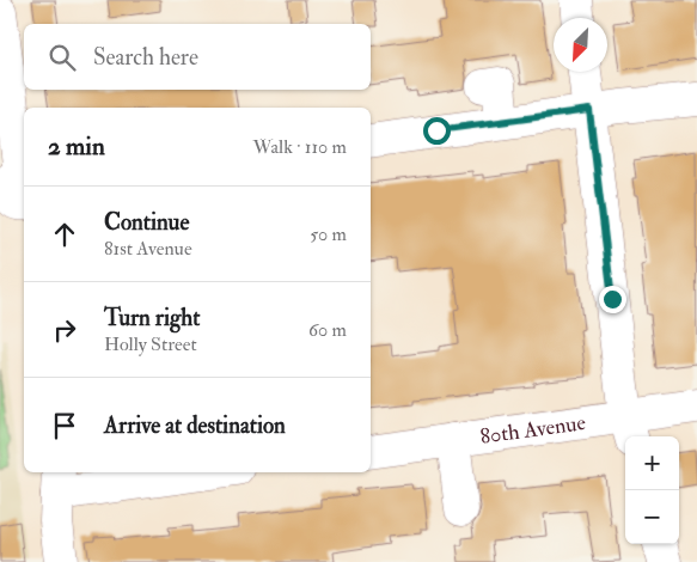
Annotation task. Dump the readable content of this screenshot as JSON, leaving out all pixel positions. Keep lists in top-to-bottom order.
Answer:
{
  "streets": {
    "street": ["80th Avenue"]
  },
  "north": "bottom left",
  "page": {
    "search": "Search here",
    "heading": ["2 min", "Walk · 110 m"],
    "list": [
      ["Continue", "81st Avenue", "50 m"],
      ["Turn right", "Holly Street", "60 m"],
      "Arrive at destination"
    ],
    "map_buttons": ["+", "−"]
  }
}
